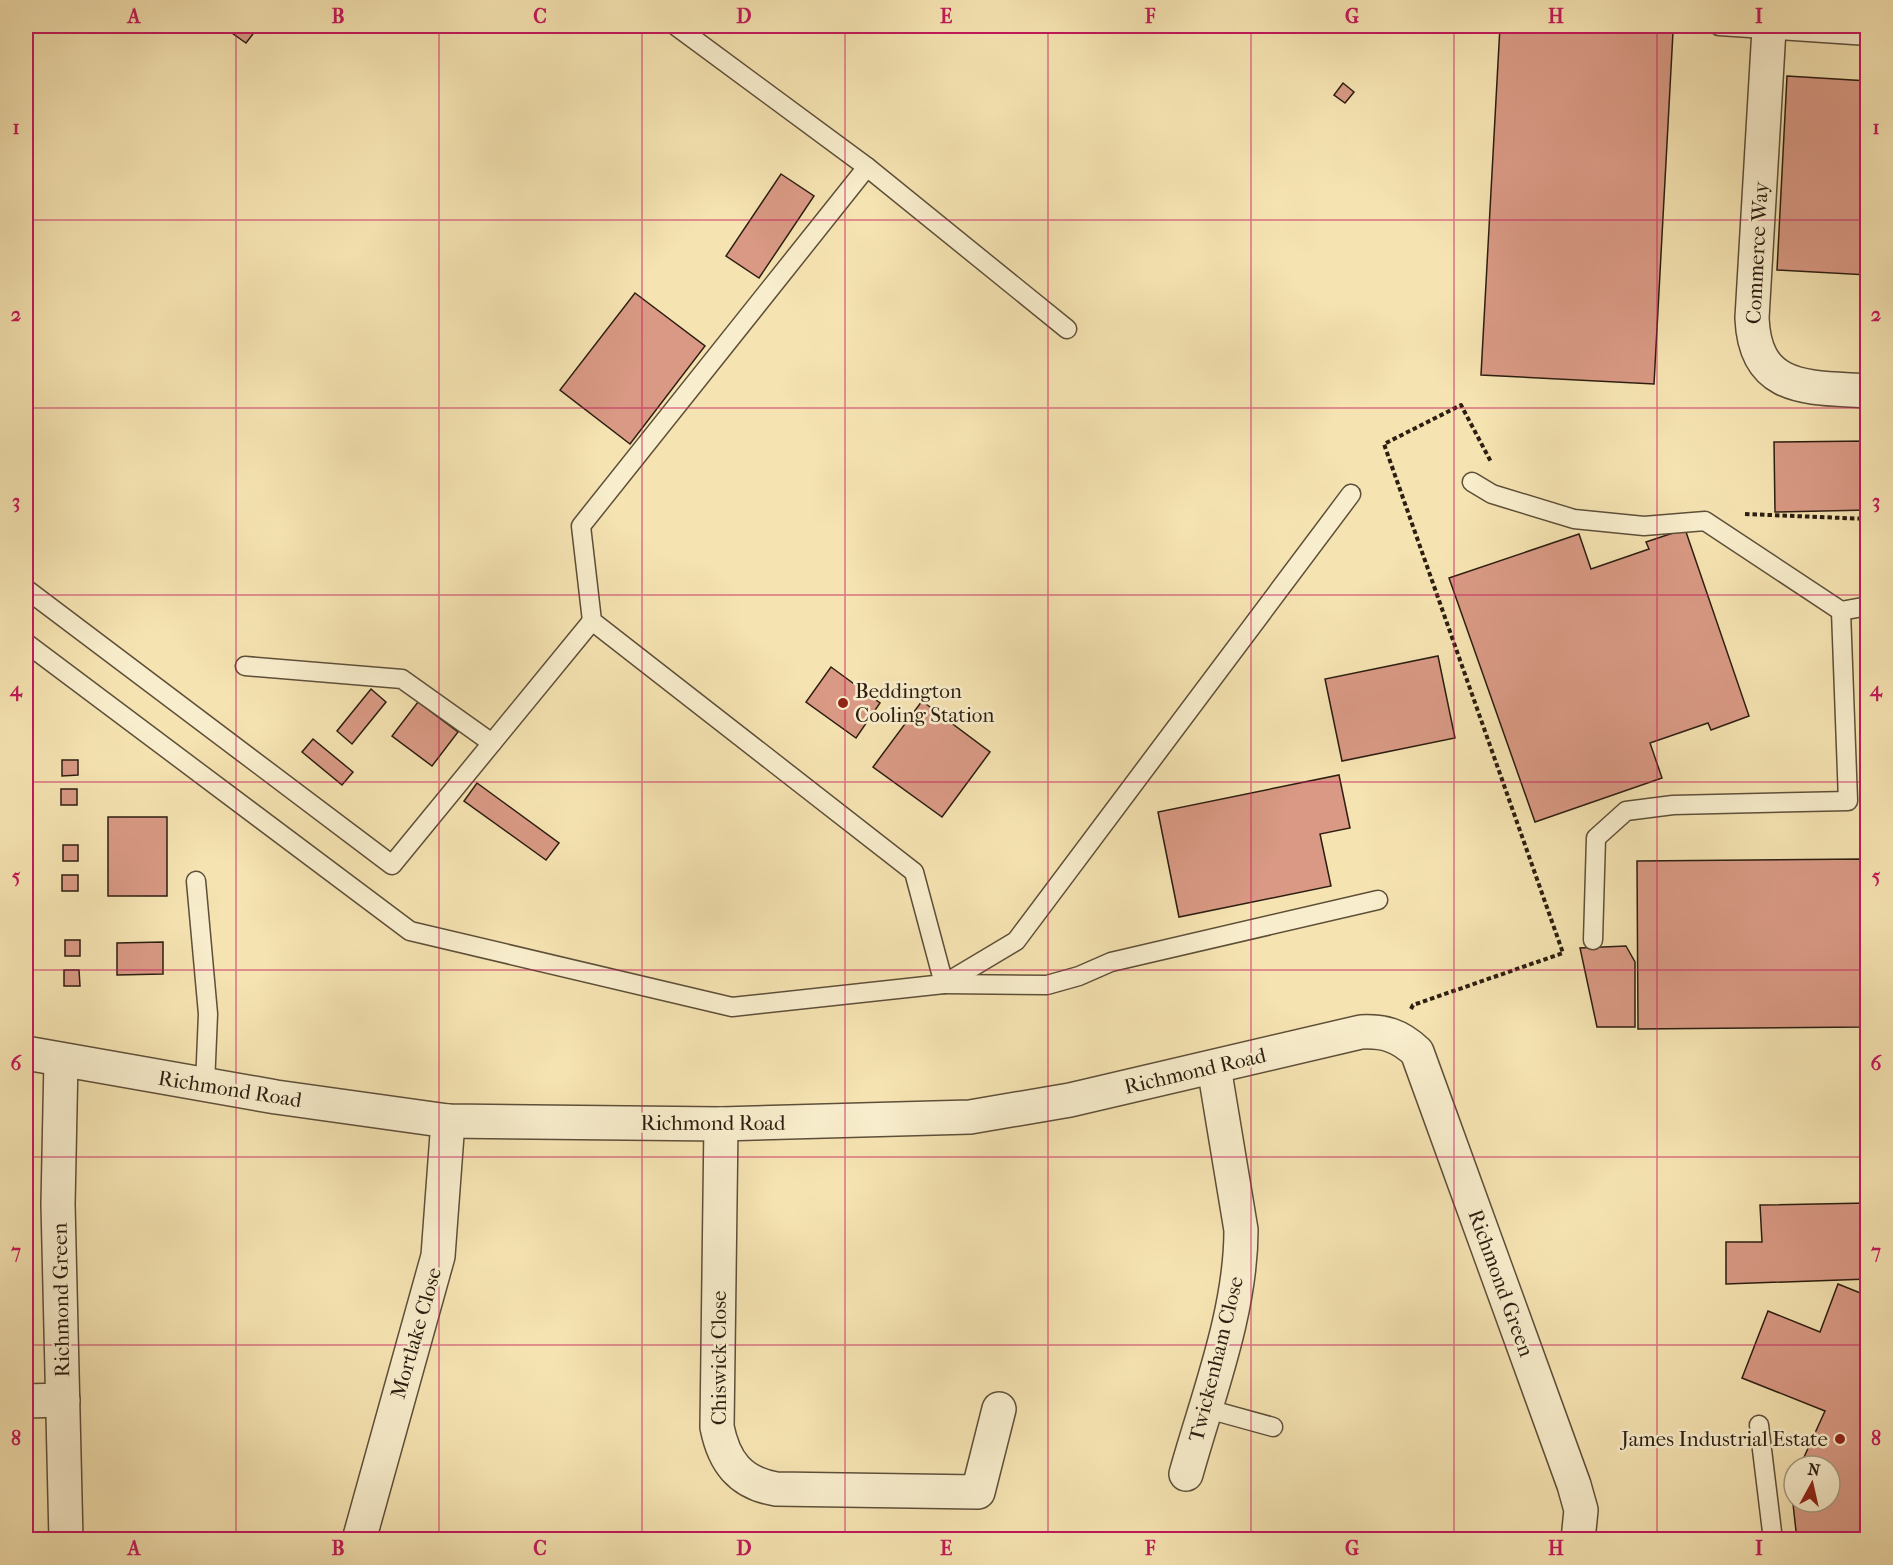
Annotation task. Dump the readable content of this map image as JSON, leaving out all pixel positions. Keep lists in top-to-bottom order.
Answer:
{
  "streets": {
    "street": [
      "Commerce Way",
      "Richmond Road",
      "Richmond Green",
      "Mortlake Close",
      "Chiswick Close",
      "Twickenham Close"
    ]
  },
  "crossings": [
    ["Richmond Road", "Richmond Green"],
    ["Richmond Road", "Mortlake Close"],
    ["Richmond Road", "Chiswick Close"],
    ["Richmond Road", "Twickenham Close"]
  ],
  "places": ["Beddington Cooling Station", "James Industrial Estate"],
  "north": "top",
  "grid": {
    "columns": [
      "A",
      "B",
      "C",
      "D",
      "E",
      "F",
      "G",
      "H",
      "I"
    ],
    "rows": [
      "1",
      "2",
      "3",
      "4",
      "5",
      "6",
      "7",
      "8"
    ]
  }
}
